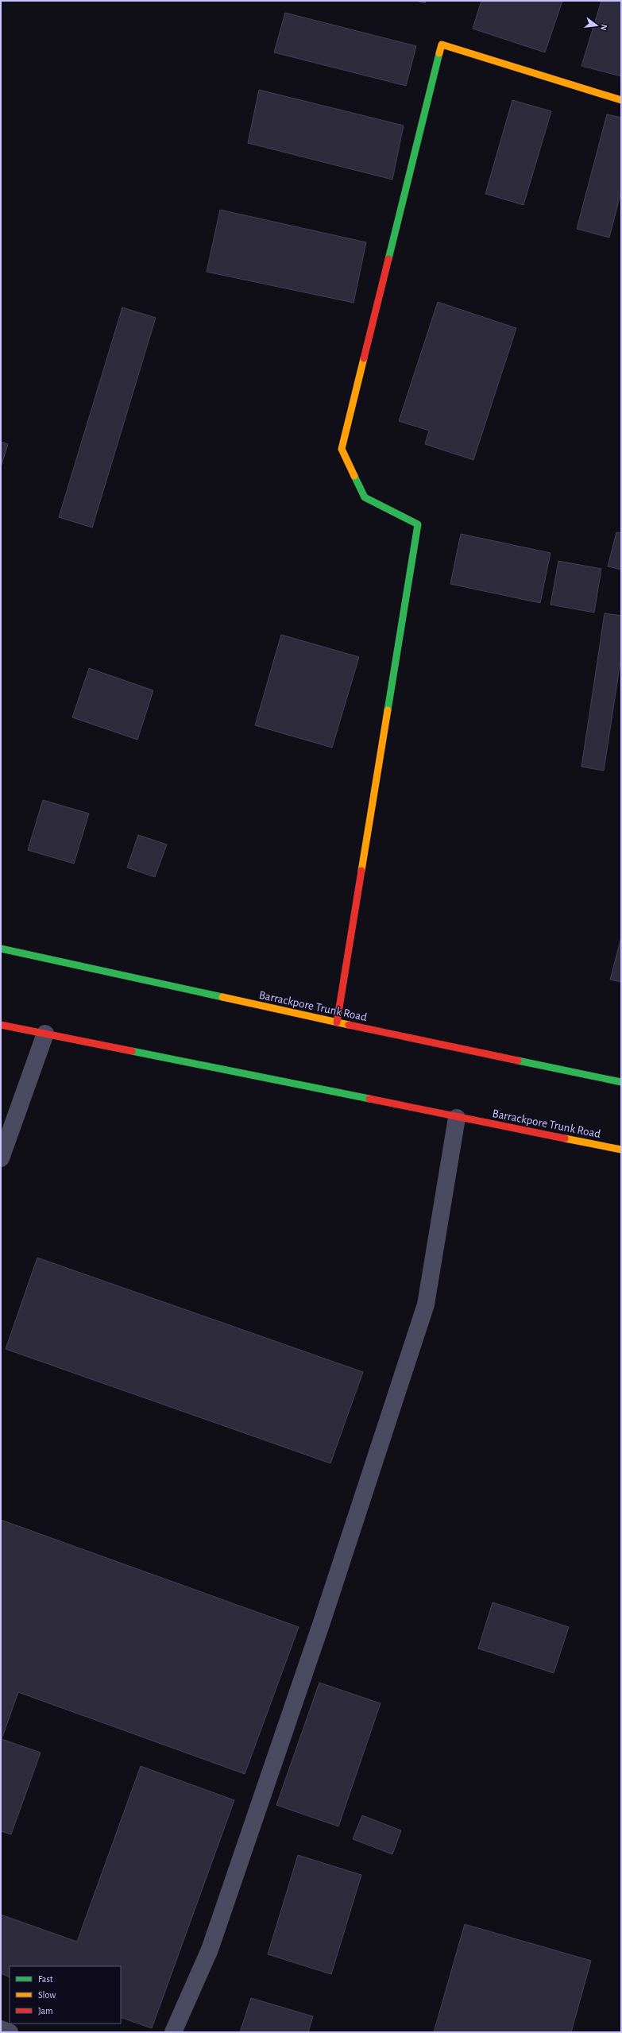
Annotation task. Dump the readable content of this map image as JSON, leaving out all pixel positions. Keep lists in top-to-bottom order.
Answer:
{
  "streets": {
    "main road": ["Barrackpore Trunk Road"]
  },
  "legend": ["Fast", "Slow", "Jam"],
  "north": "right"
}
